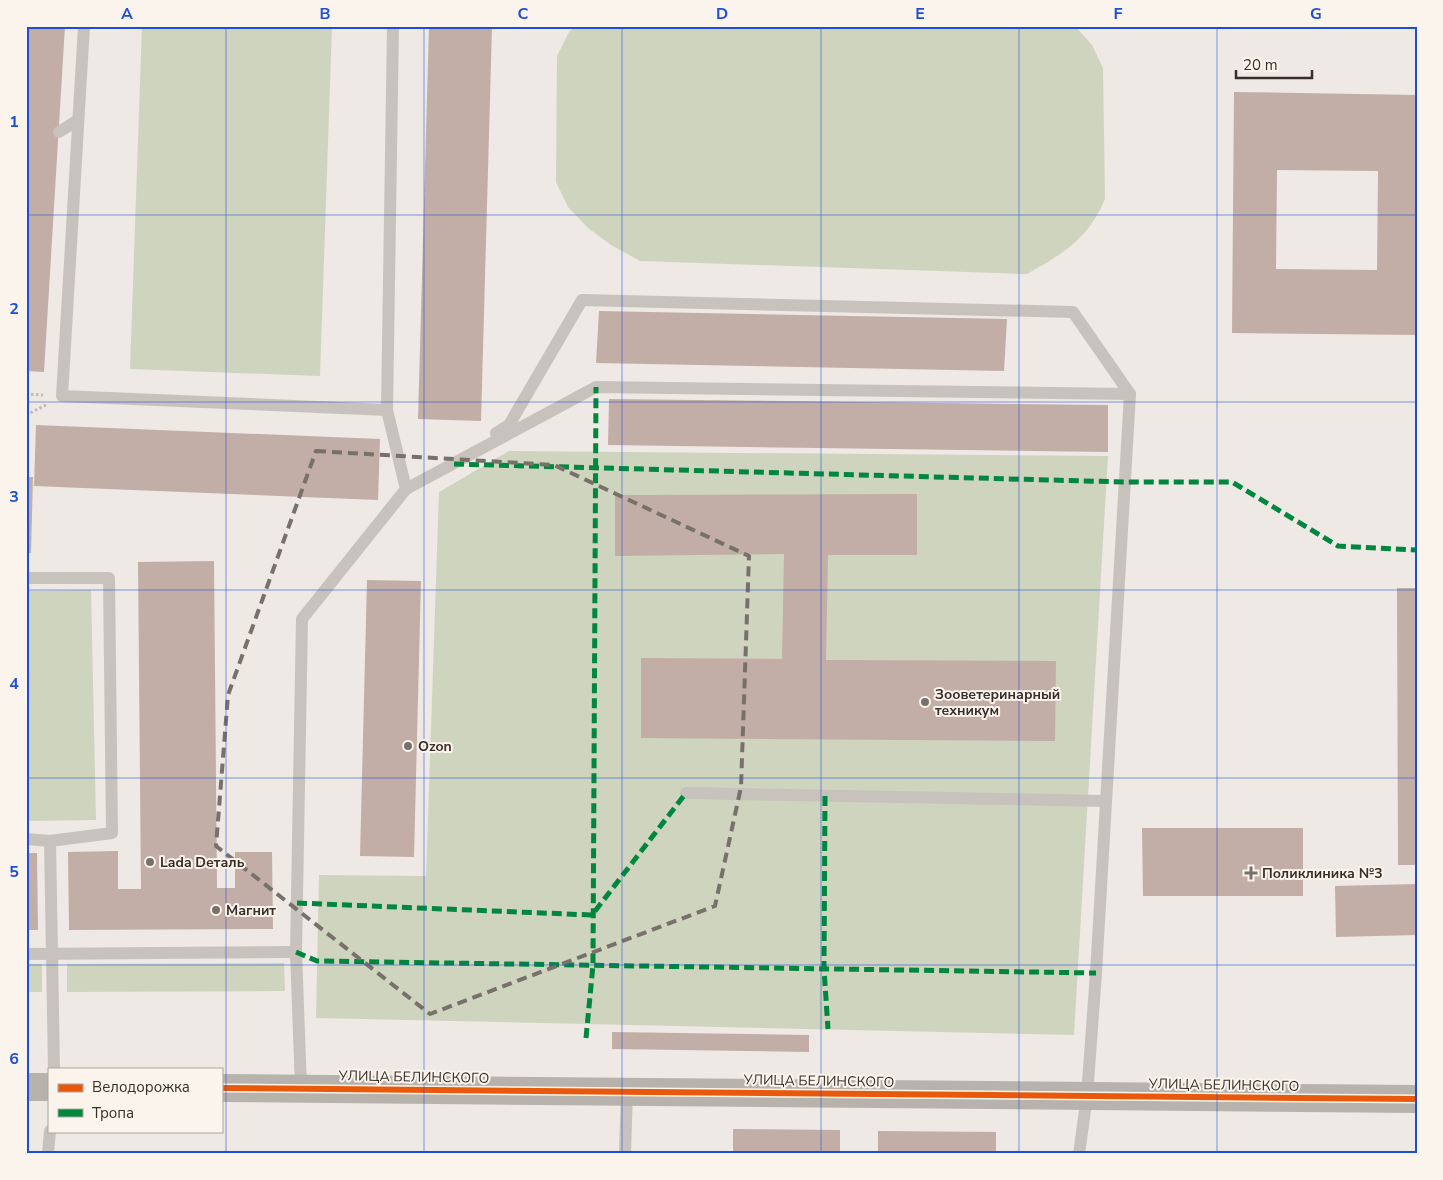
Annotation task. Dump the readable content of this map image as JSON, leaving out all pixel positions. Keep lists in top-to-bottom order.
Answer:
{
  "streets": {
    "street": ["УЛИЦА БЕЛИНСКОГО"]
  },
  "places": {
    "other": [
      "Зооветеринарный техникум",
      "Ozon",
      "Lada Dеталь",
      "Магнит"
    ],
    "health": ["Поликлиника №3"]
  },
  "legend": ["Велодорожка", "Тропа"],
  "scale_bar": "20 m",
  "grid": {
    "columns": [
      "A",
      "B",
      "C",
      "D",
      "E",
      "F",
      "G"
    ],
    "rows": [
      "1",
      "2",
      "3",
      "4",
      "5",
      "6"
    ]
  }
}
